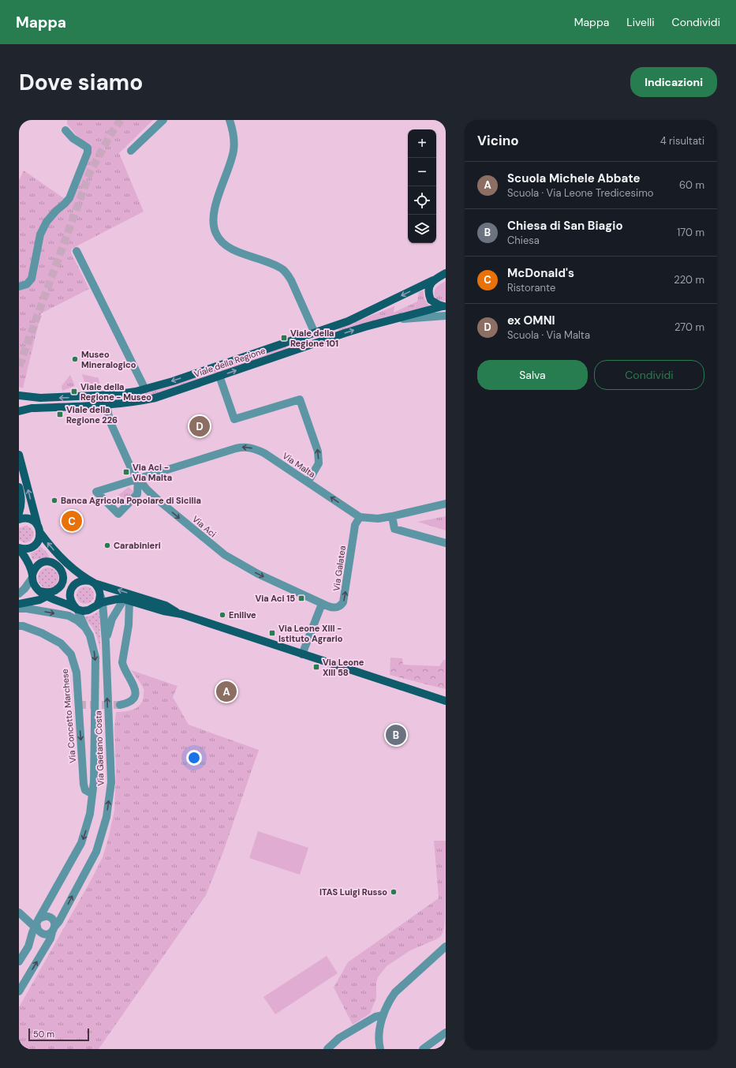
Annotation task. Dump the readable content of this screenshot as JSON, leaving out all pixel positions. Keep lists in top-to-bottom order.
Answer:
{
  "streets": {
    "main road": ["Viale della Regione"],
    "street": [
      "Via Malta",
      "Via Aci",
      "Via Galatea",
      "Via Concetto Marchese",
      "Via Gaetano Costa"
    ]
  },
  "crossings": [
    ["Viale della Regione", "Via Aci"],
    ["Via Malta", "Via Aci"],
    ["Via Malta", "Via Galatea"],
    ["Via Aci", "Via Galatea"],
    ["Via Concetto Marchese", "Via Gaetano Costa"]
  ],
  "one_way": ["Via Malta", "Via Aci", "Via Concetto Marchese"],
  "places": {
    "transit": [
      "Viale della Regione 101",
      "Viale della Regione - Museo",
      "Viale della Regione 226",
      "Via Aci - Via Malta",
      "Via Aci 15",
      "Via Leone XIII - Istituto Agrario",
      "Via Leone XIII 58"
    ],
    "other": [
      "Museo Mineralogico",
      "Banca Agricola Popolare di Sicilia",
      "Carabinieri",
      "Enilive",
      "ITAS Luigi Russo"
    ]
  },
  "scale_bar": "50 m",
  "page": {
    "header": "Mappa",
    "nav": ["Mappa", "Livelli", "Condividi"],
    "buttons": [
      "Indicazioni",
      ["Salva", "Condividi"]
    ],
    "title": "Dove siamo",
    "heading": ["Vicino", "4 risultati"],
    "map_buttons": ["+", "−"],
    "list": [
      {
        "mark": "A",
        "name": "Scuola Michele Abbate",
        "note": "Scuola · Via Leone Tredicesimo",
        "value": "60 m"
      },
      {
        "mark": "B",
        "name": "Chiesa di San Biagio",
        "note": "Chiesa",
        "value": "170 m"
      },
      {
        "mark": "C",
        "name": "McDonald's",
        "note": "Ristorante",
        "value": "220 m"
      },
      {
        "mark": "D",
        "name": "ex OMNI",
        "note": "Scuola · Via Malta",
        "value": "270 m"
      }
    ],
    "pins": [
      "D",
      "C",
      "A",
      "B"
    ],
    "scale": "50 m"
  }
}
